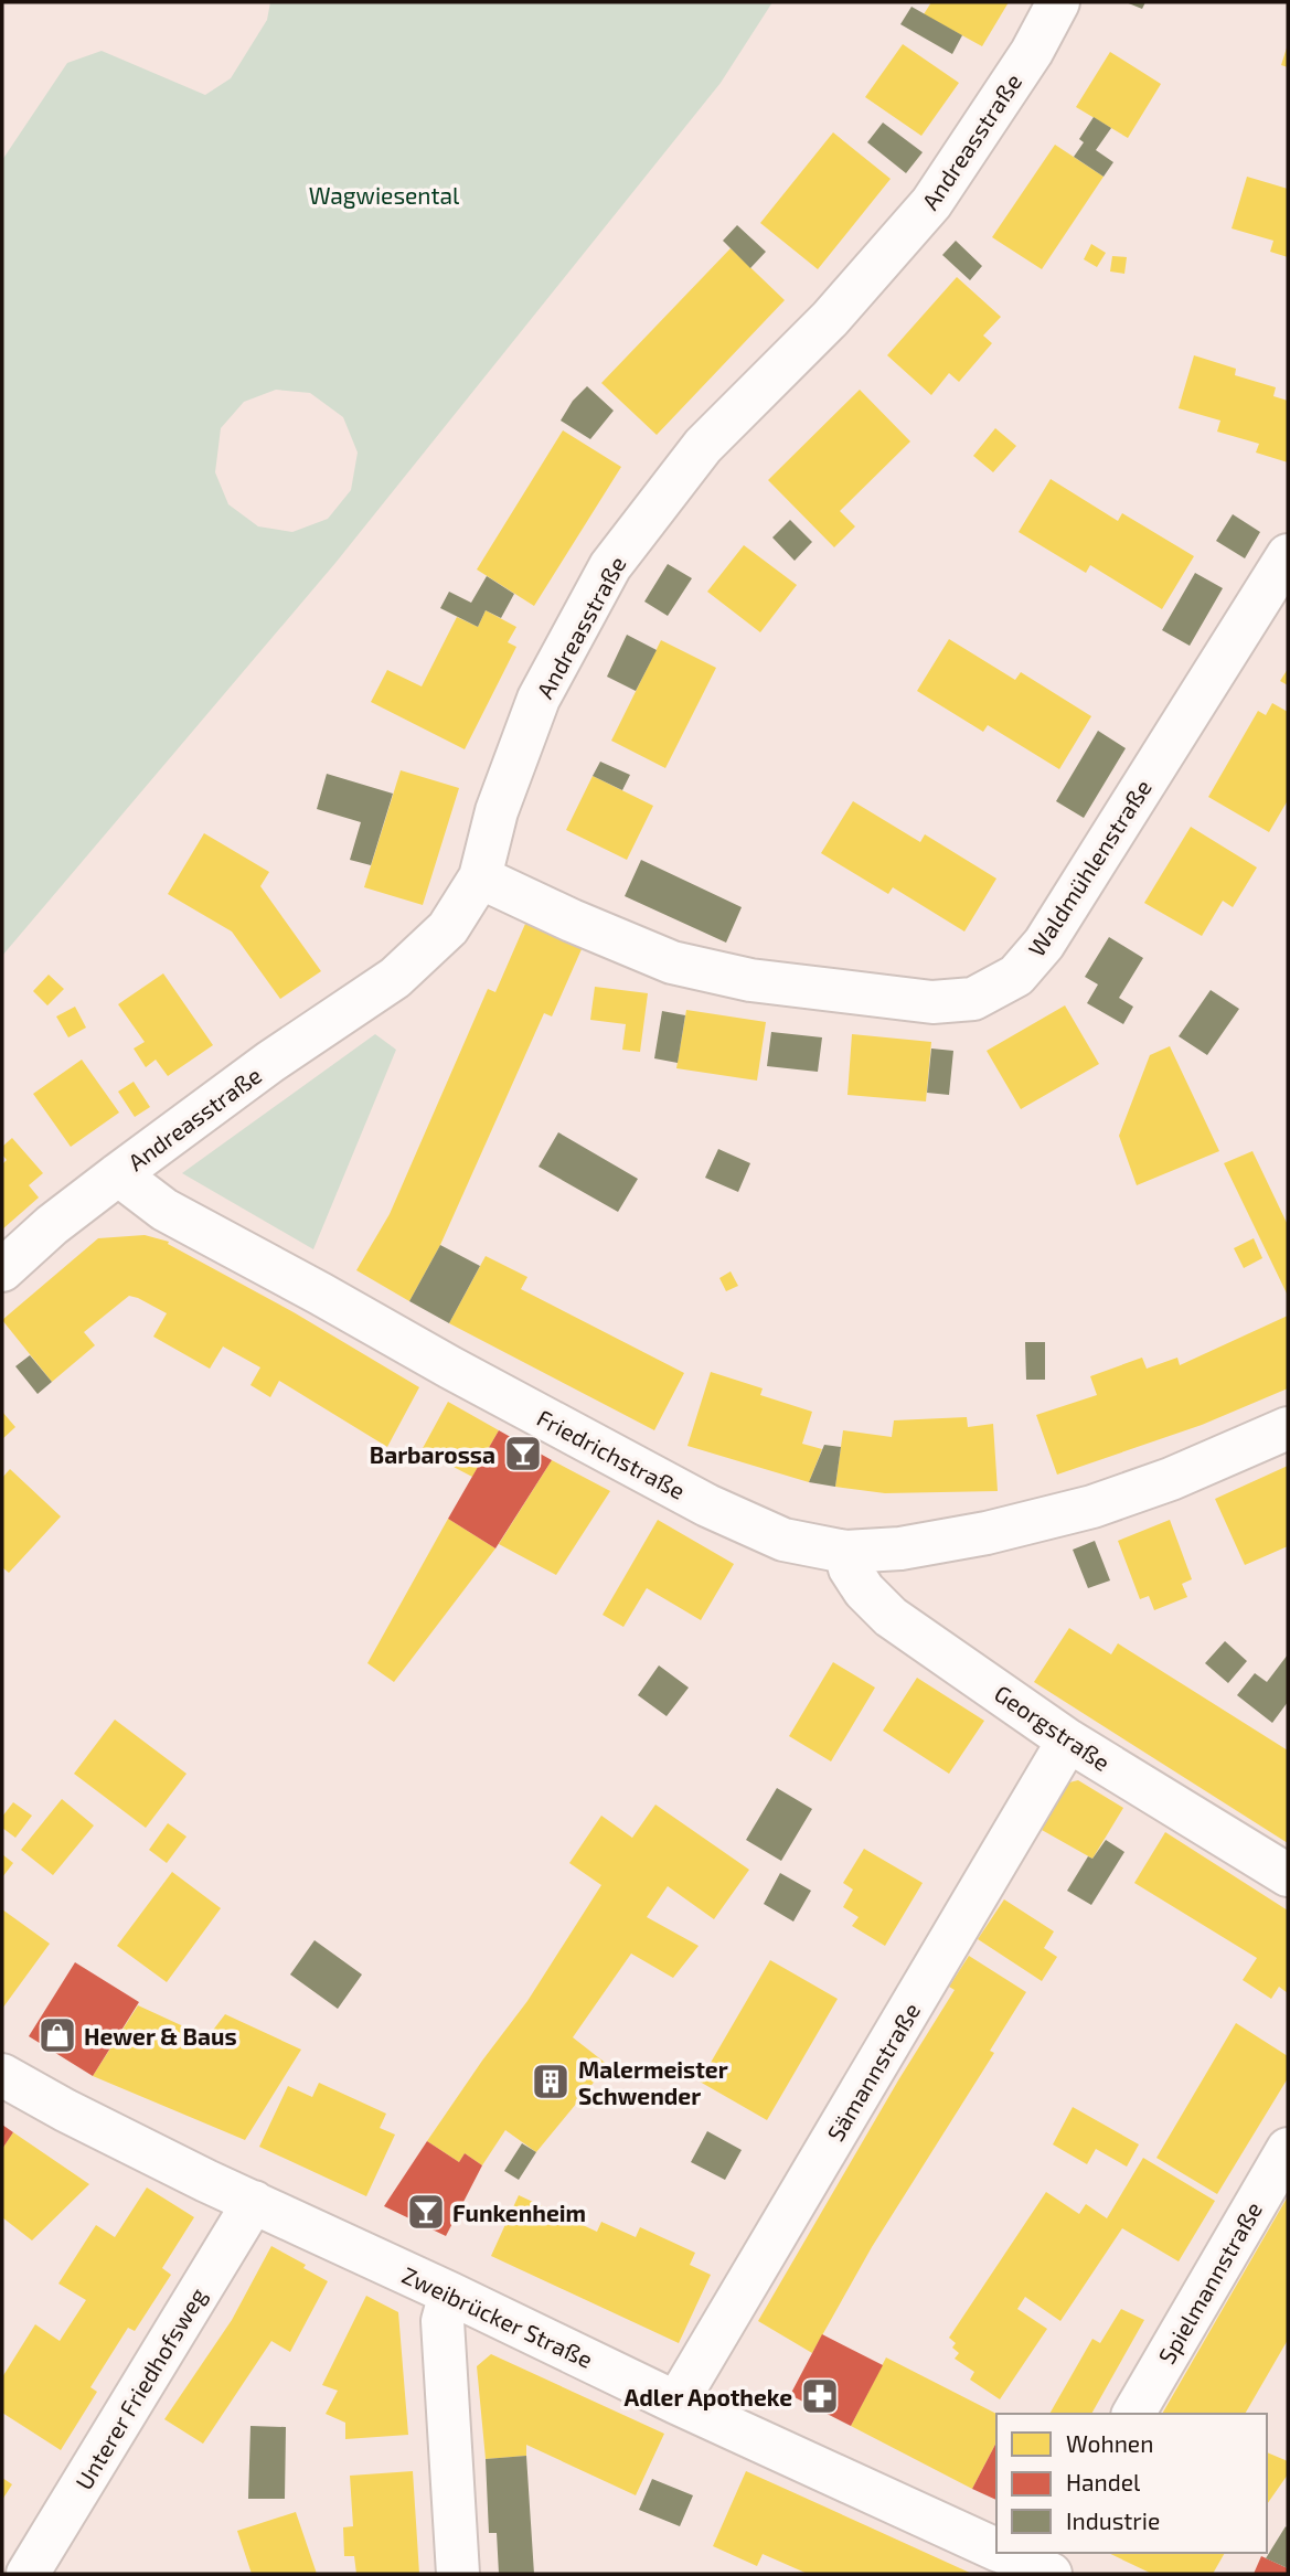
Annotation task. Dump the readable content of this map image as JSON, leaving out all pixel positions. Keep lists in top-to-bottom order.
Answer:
{
  "streets": {
    "street": [
      "Andreasstraße",
      "Waldmühlenstraße",
      "Friedrichstraße",
      "Georgstraße",
      "Sämannstraße",
      "Spielmannstraße",
      "Zweibrücker Straße",
      "Unterer Friedhofsweg"
    ]
  },
  "crossings": [
    ["Andreasstraße", "Waldmühlenstraße"],
    ["Andreasstraße", "Friedrichstraße"],
    ["Friedrichstraße", "Georgstraße"],
    ["Georgstraße", "Sämannstraße"],
    ["Sämannstraße", "Zweibrücker Straße"],
    ["Zweibrücker Straße", "Unterer Friedhofsweg"]
  ],
  "parks": ["Wagwiesental"],
  "places": {
    "bar": ["Barbarossa", "Funkenheim"],
    "shop": ["Hewer & Baus"],
    "building": ["Malermeister Schwender"],
    "pharmacy": ["Adler Apotheke"]
  },
  "legend": ["Wohnen", "Handel", "Industrie"]
}
